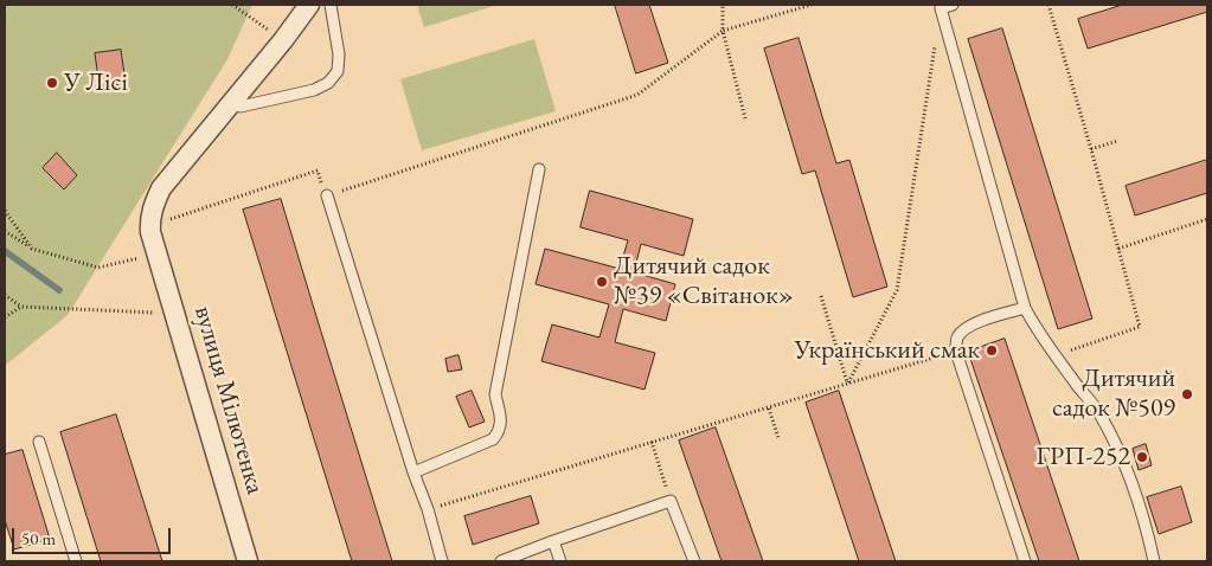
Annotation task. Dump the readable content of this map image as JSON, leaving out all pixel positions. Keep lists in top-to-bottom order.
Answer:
{
  "streets": {
    "street": ["вулиця Мілютенка"]
  },
  "places": [
    "У Лісі",
    "Дитячий садок №39 «Світанок»",
    "Український смак",
    "Дитячий садок №509",
    "ГРП-252"
  ],
  "scale_bar": "50 m"
}
